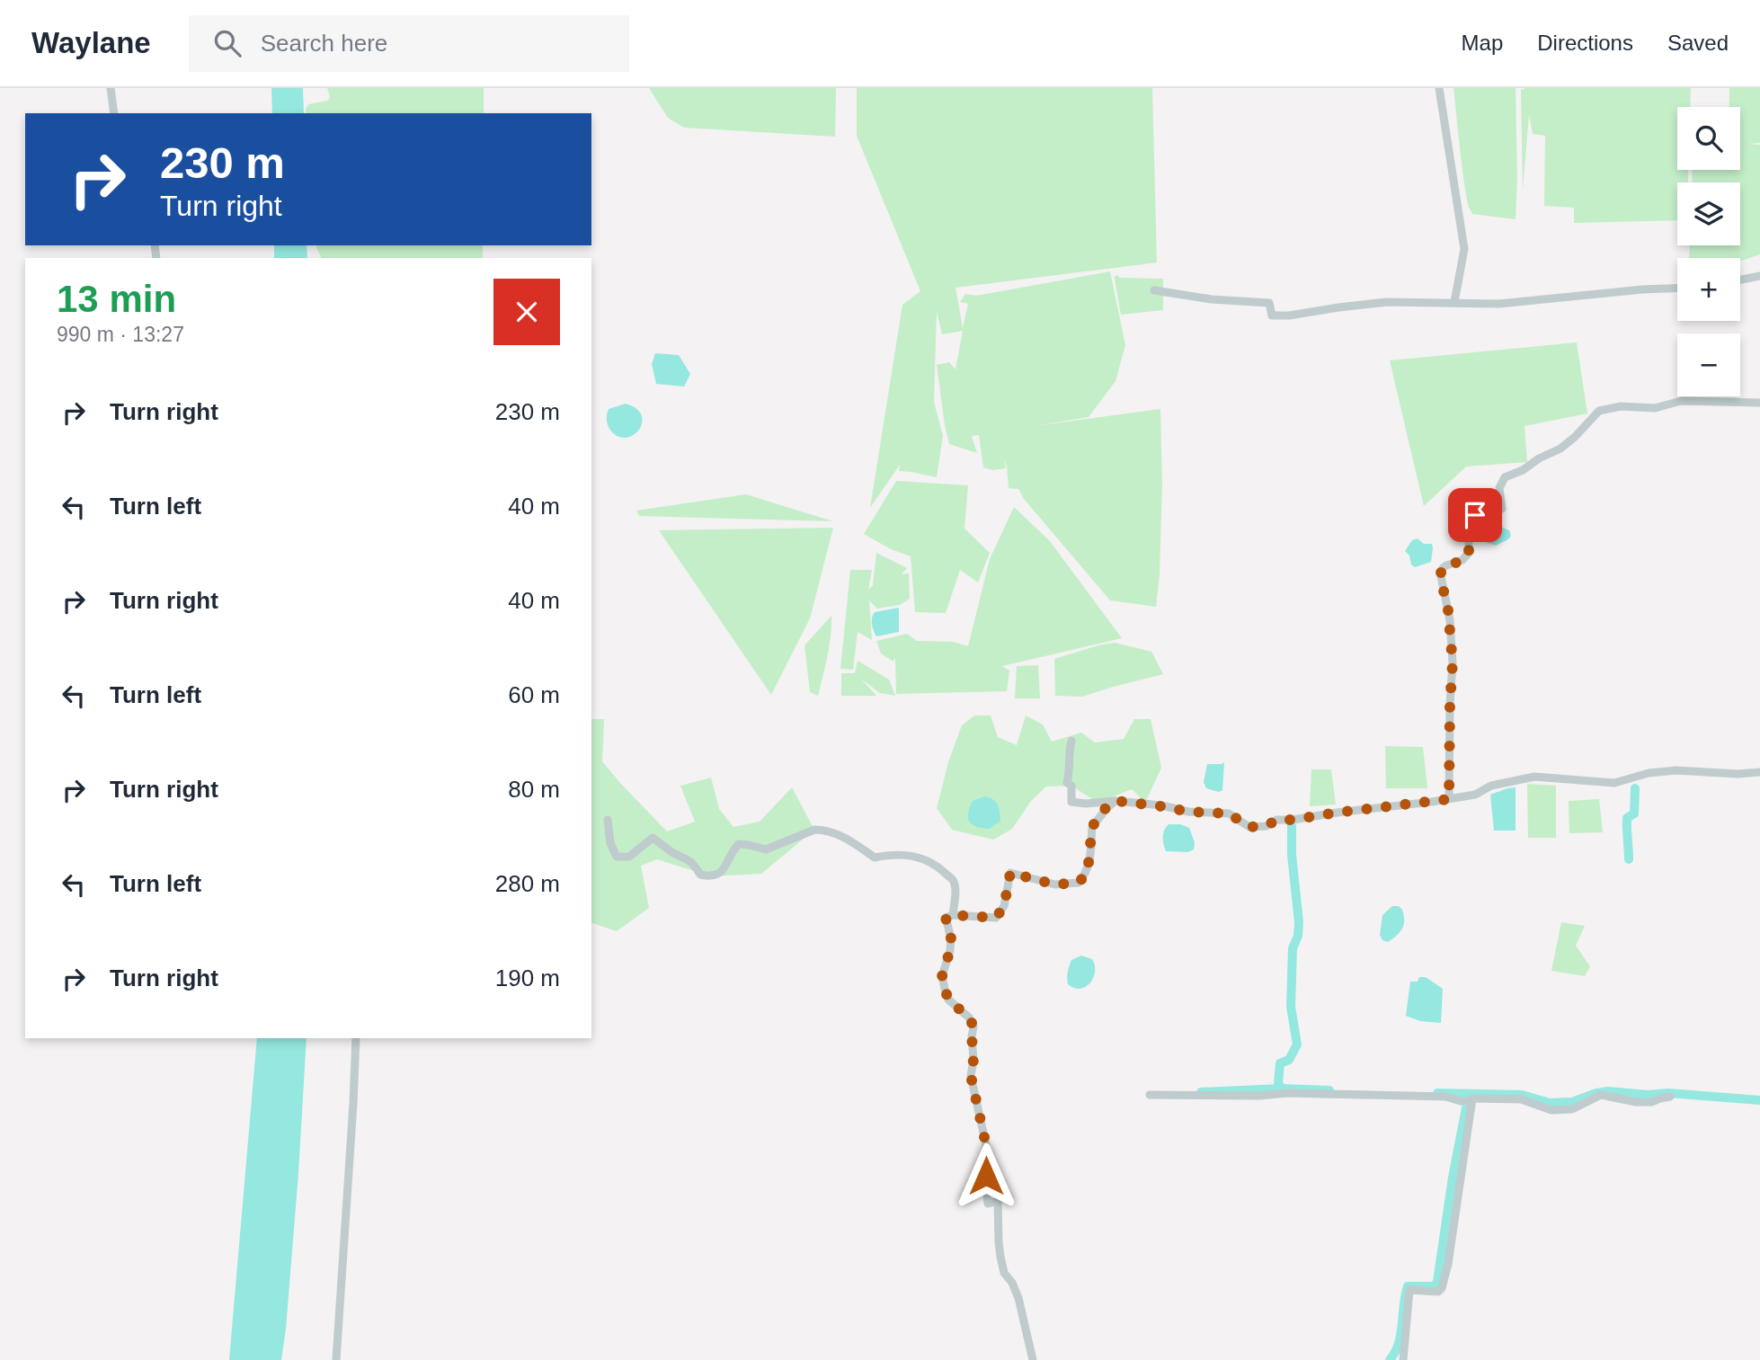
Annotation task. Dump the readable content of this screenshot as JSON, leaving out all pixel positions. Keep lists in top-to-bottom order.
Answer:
{
  "page": {
    "header": "Waylane",
    "search": "Search here",
    "nav": ["Map", "Directions", "Saved"],
    "map_buttons": ["+", "−"],
    "turn": ["230 m", "Turn right"],
    "heading": ["13 min", "990 m · 13:27"],
    "list": [
      {
        "name": "Turn right",
        "value": "230 m"
      },
      {
        "name": "Turn left",
        "value": "40 m"
      },
      {
        "name": "Turn right",
        "value": "40 m"
      },
      {
        "name": "Turn left",
        "value": "60 m"
      },
      {
        "name": "Turn right",
        "value": "80 m"
      },
      {
        "name": "Turn left",
        "value": "280 m"
      },
      {
        "name": "Turn right",
        "value": "190 m"
      }
    ]
  }
}
